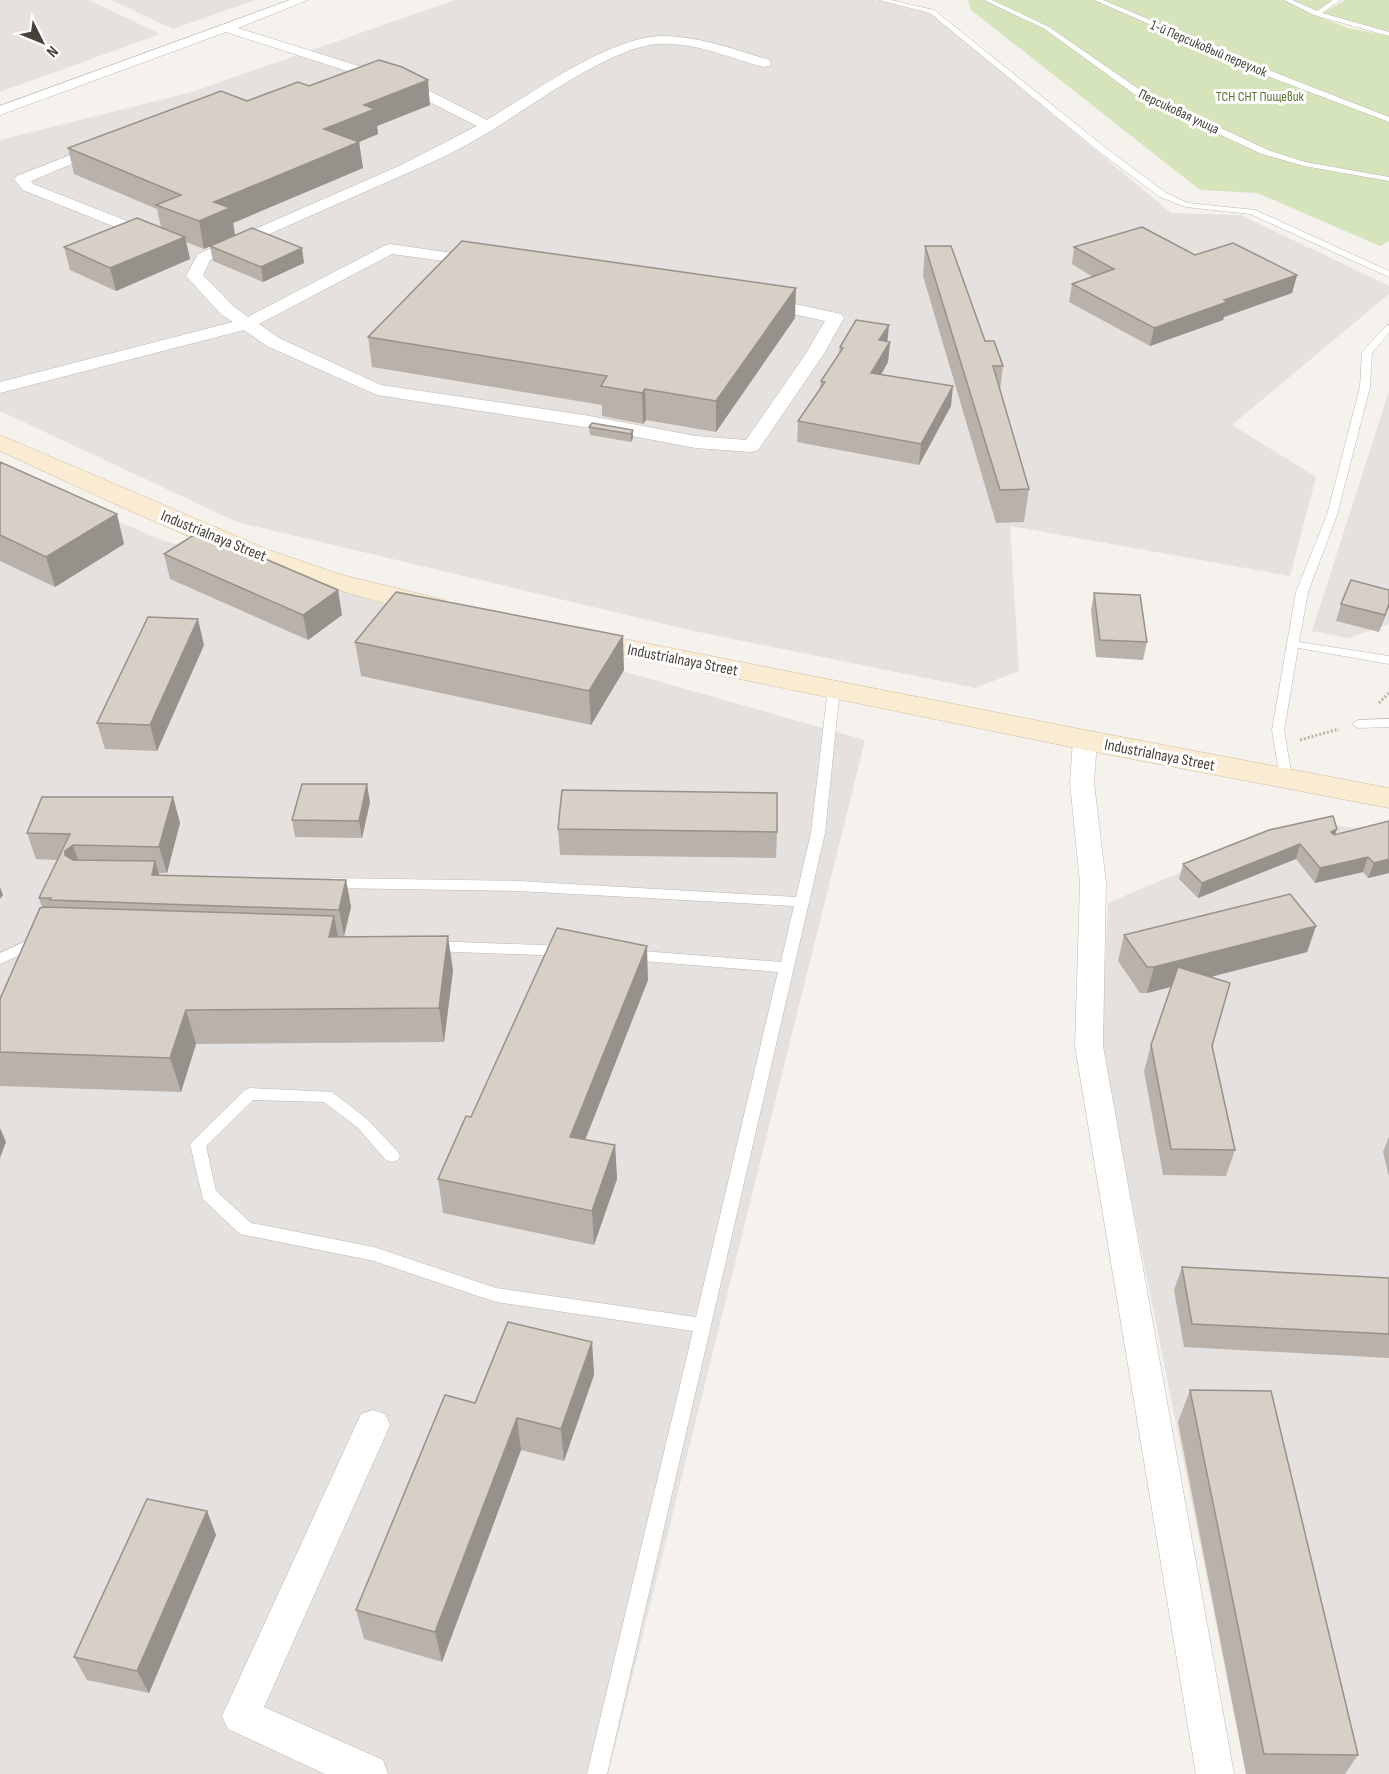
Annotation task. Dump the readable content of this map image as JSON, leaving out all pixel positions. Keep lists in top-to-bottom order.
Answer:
{
  "streets": {
    "main road": ["Industrialnaya Street"],
    "lane": ["1-й Персиковый переулок", "Персиковая улица"]
  },
  "parks": ["ТСН СНТ Пищевик"],
  "north": "bottom right"
}
